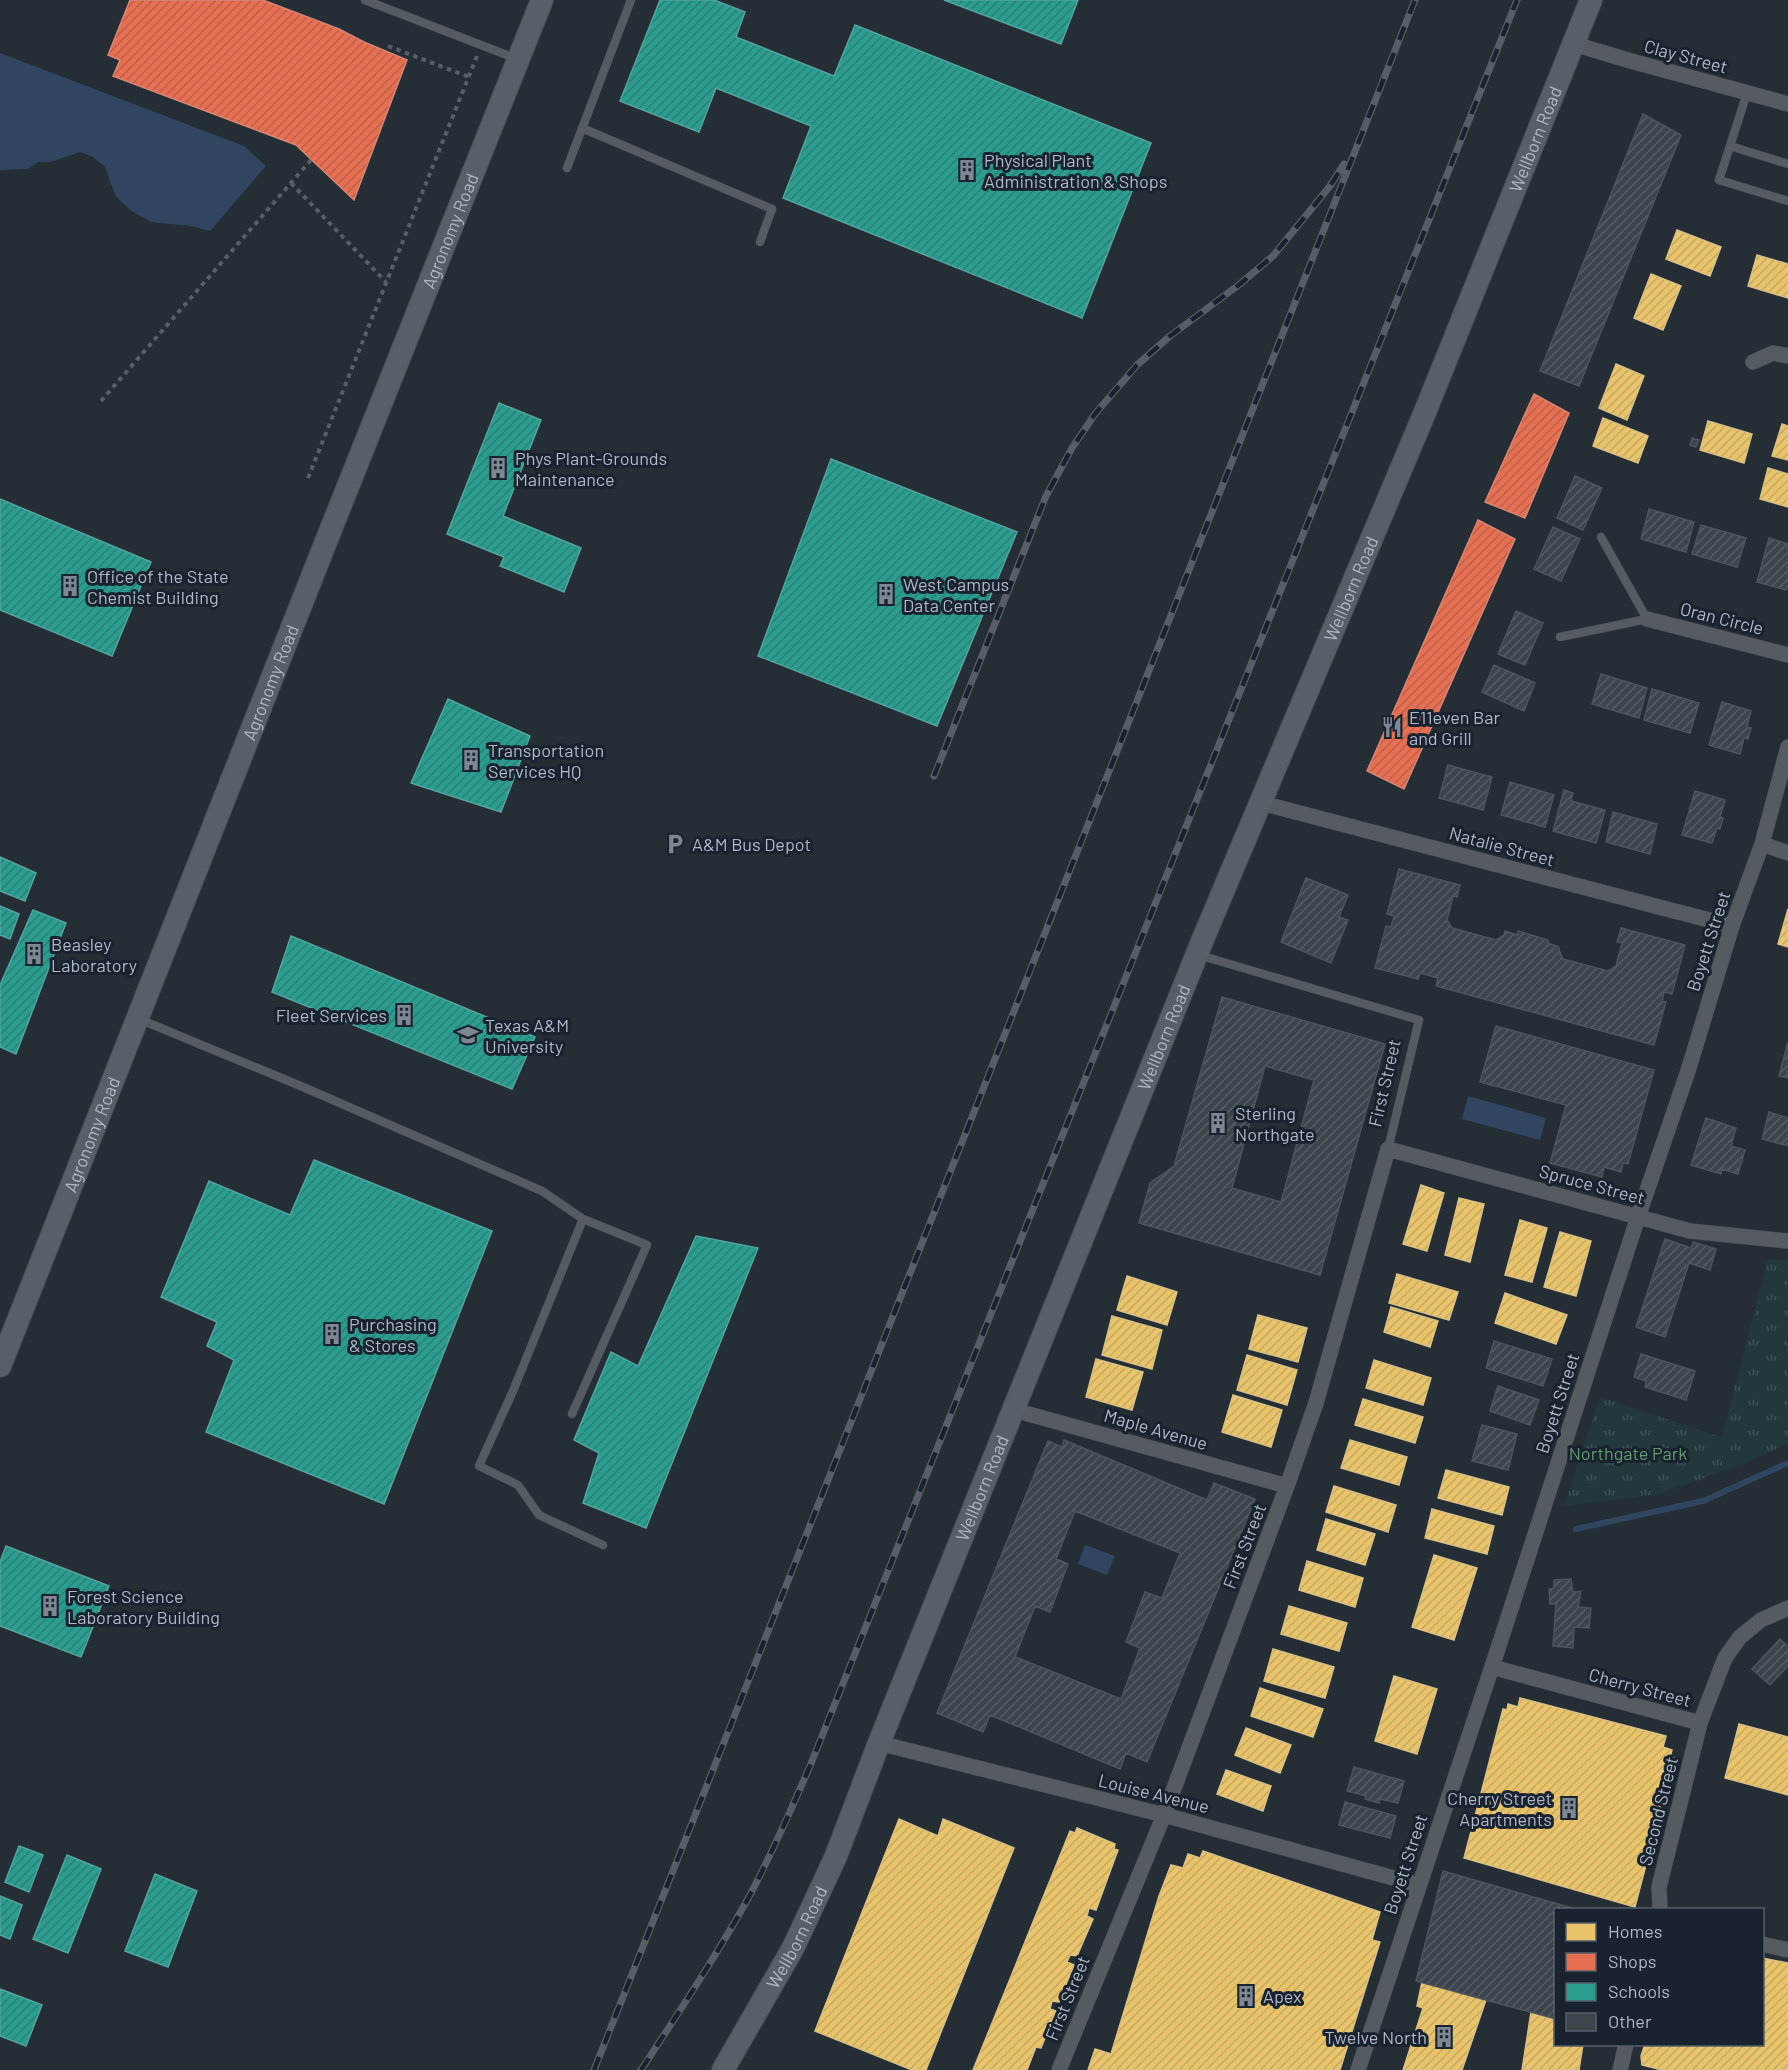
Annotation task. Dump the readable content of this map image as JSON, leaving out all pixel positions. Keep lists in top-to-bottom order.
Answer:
{
  "streets": {
    "main road": ["Wellborn Road", "Agronomy Road"],
    "street": [
      "Clay Street",
      "Oran Circle",
      "Natalie Street",
      "Boyett Street",
      "First Street",
      "Spruce Street",
      "Maple Avenue",
      "Cherry Street",
      "Louise Avenue",
      "Second Street"
    ]
  },
  "crossings": [
    ["Clay Street", "Wellborn Road"],
    ["Wellborn Road", "Natalie Street"],
    ["Wellborn Road", "First Street"],
    ["Wellborn Road", "Maple Avenue"],
    ["Wellborn Road", "Louise Avenue"],
    ["Natalie Street", "Boyett Street"],
    ["Boyett Street", "Spruce Street"],
    ["Boyett Street", "Cherry Street"],
    ["Boyett Street", "Louise Avenue"],
    ["First Street", "Spruce Street"],
    ["First Street", "Maple Avenue"],
    ["First Street", "Louise Avenue"],
    ["Cherry Street", "Second Street"]
  ],
  "parks": ["Northgate Park"],
  "places": {
    "building": [
      "Physical Plant Administration & Shops",
      "Phys Plant-Grounds Maintenance",
      "Office of the State Chemist Building",
      "West Campus Data Center",
      "Transportation Services HQ",
      "Beasley Laboratory",
      "Fleet Services",
      "Sterling Northgate",
      "Purchasing & Stores",
      "Forest Science Laboratory Building",
      "Cherry Street Apartments",
      "Apex",
      "Twelve North"
    ],
    "restaurant": ["E11even Bar and Grill"],
    "parking": ["A&M Bus Depot"],
    "school or university": ["Texas A&M University"]
  },
  "legend": [
    "Homes",
    "Shops",
    "Schools",
    "Other"
  ]
}
